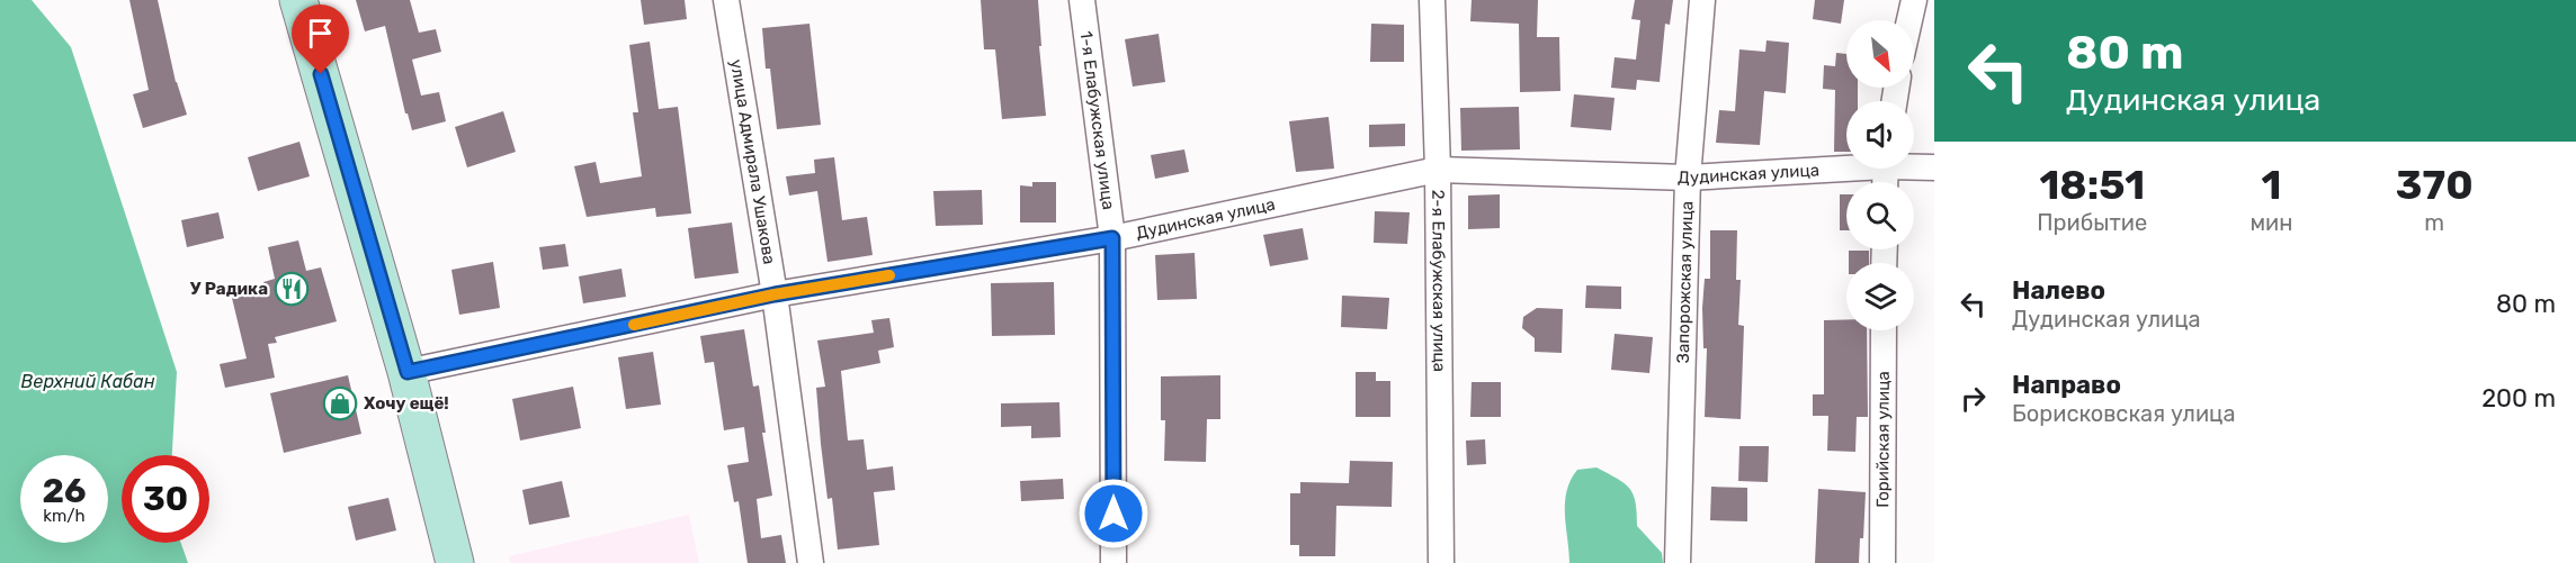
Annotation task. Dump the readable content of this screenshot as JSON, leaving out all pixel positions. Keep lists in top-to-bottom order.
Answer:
{
  "streets": {
    "street": [
      "1-я Елабужская улица",
      "улица Адмирала Ушакова",
      "Дудинская улица",
      "2-я Елабужская улица",
      "Запорожская улица",
      "Горийская улица"
    ]
  },
  "crossings": [
    ["1-я Елабужская улица", "Дудинская улица"],
    ["улица Адмирала Ушакова", "Дудинская улица"],
    ["Дудинская улица", "2-я Елабужская улица"],
    ["Дудинская улица", "Запорожская улица"]
  ],
  "water": ["Верхний Кабан"],
  "places": {
    "restaurant": ["У Радика"],
    "shop": ["Хочу ещё!"]
  },
  "north": "bottom right",
  "page": {
    "turn": ["80 m", "Дудинская улица"],
    "eta": [
      "18:51",
      "Прибытие",
      "1",
      "мин",
      "370",
      "m"
    ],
    "list": [
      {
        "name": "Налево",
        "note": "Дудинская улица",
        "value": "80 m"
      },
      {
        "name": "Направо",
        "note": "Борисковская улица",
        "value": "200 m"
      }
    ],
    "speed": "26 km/h",
    "limit": "30"
  }
}
